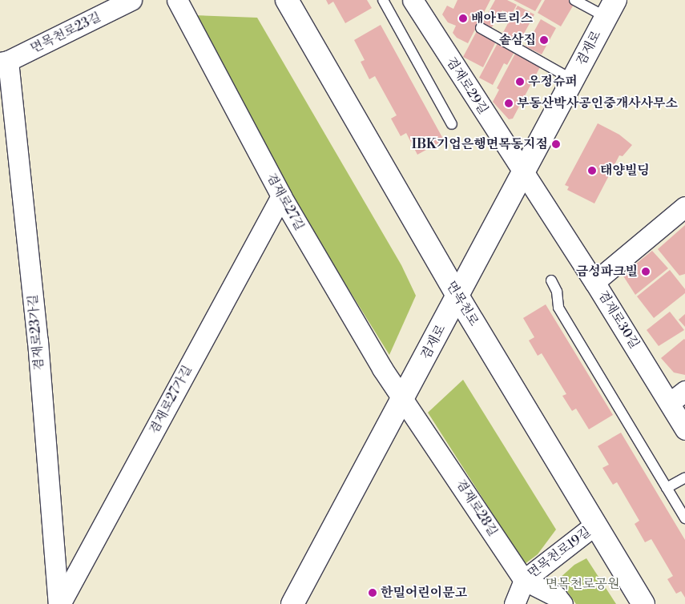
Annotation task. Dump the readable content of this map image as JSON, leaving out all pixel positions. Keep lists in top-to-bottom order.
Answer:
{
  "streets": {
    "main road": ["겸재로", "면목천로"],
    "street": [
      "면목천로23길",
      "겸재로29길",
      "겸재로27길",
      "겸재로30길",
      "겸재로23가길",
      "겸재로27가길",
      "겸재로28길",
      "면목천로19길"
    ]
  },
  "crossings": [
    ["면목천로23길", "겸재로23가길"],
    ["겸재로", "겸재로29길"],
    ["겸재로", "겸재로27길"],
    ["겸재로", "면목천로"],
    ["겸재로", "겸재로30길"],
    ["겸재로", "겸재로28길"],
    ["겸재로29길", "겸재로30길"],
    ["겸재로27길", "겸재로27가길"],
    ["겸재로27길", "겸재로28길"],
    ["면목천로", "면목천로19길"],
    ["겸재로23가길", "겸재로27가길"],
    ["겸재로28길", "면목천로19길"]
  ],
  "parks": ["면목천로공원"],
  "places": [
    "배아트리스",
    "솥삼집",
    "우정슈퍼",
    "부동산박사공인중개사사무소",
    "IBK기업은행면목동지점",
    "태양빌딩",
    "금성파크빌",
    "한밀어린이문고"
  ]
}
